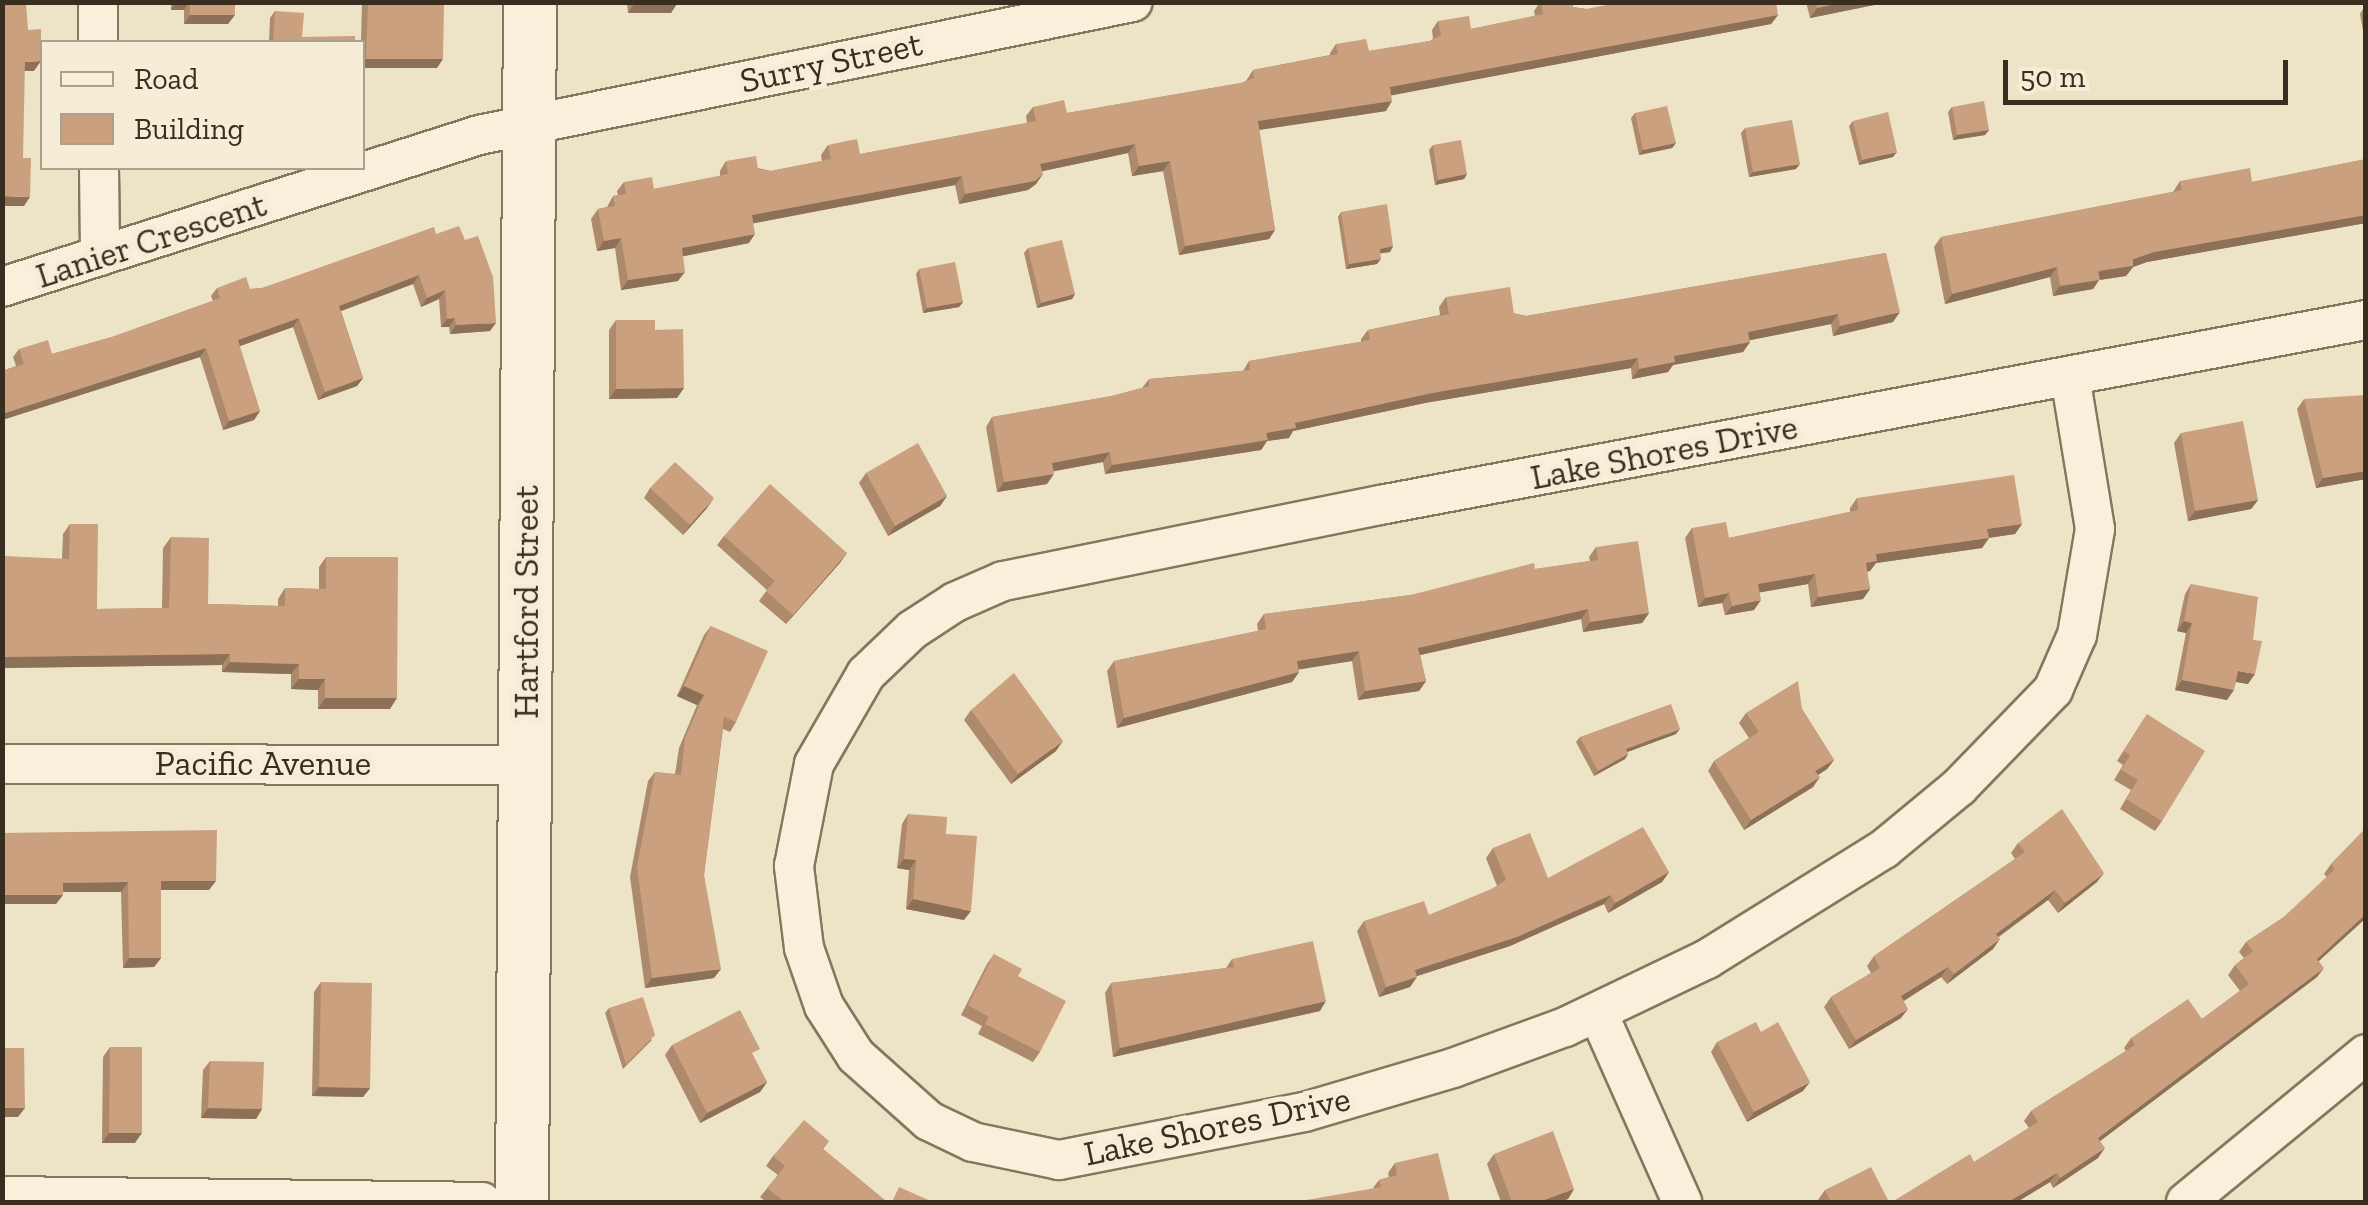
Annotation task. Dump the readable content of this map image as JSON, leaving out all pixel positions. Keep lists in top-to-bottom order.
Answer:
{
  "streets": {
    "street": [
      "Surry Street",
      "Lanier Crescent",
      "Lake Shores Drive",
      "Hartford Street",
      "Pacific Avenue"
    ]
  },
  "crossings": [
    ["Surry Street", "Lanier Crescent"],
    ["Surry Street", "Hartford Street"],
    ["Lanier Crescent", "Hartford Street"],
    ["Hartford Street", "Pacific Avenue"]
  ],
  "legend": ["Road", "Building"],
  "scale_bar": "50 m"
}
